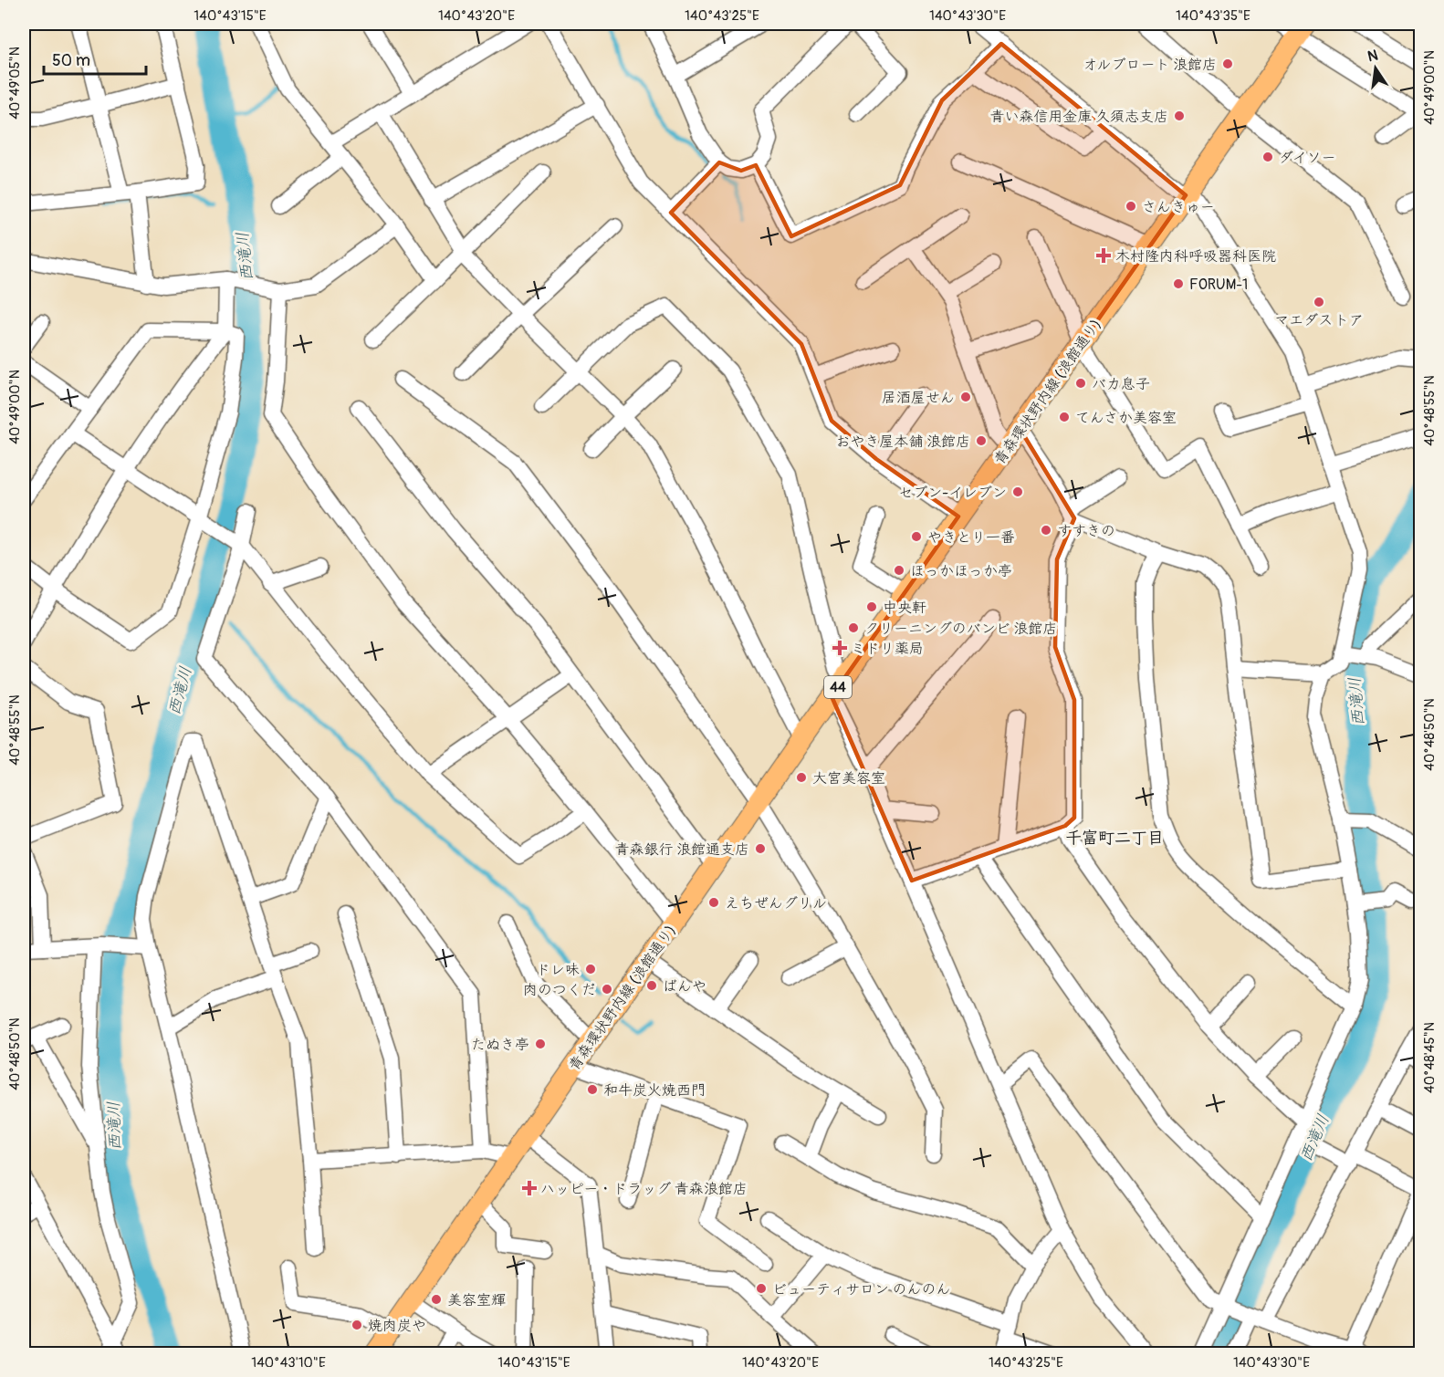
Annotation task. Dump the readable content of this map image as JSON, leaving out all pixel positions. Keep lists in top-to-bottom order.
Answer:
{
  "streets": {
    "main road": ["青森環状野内線 (浪館通り)", "44"]
  },
  "districts": ["千富町二丁目"],
  "water": ["西滝川"],
  "places": {
    "other": [
      "オルブロート 浪館店",
      "青い森信用金庫 久須志支店",
      "ダイソー",
      "さんきゅー",
      "FORUM-1",
      "マエダストア",
      "バカ息子",
      "居酒屋せん",
      "てんさか美容室",
      "おやき屋本舗 浪館店",
      "セブン-イレブン",
      "すすきの",
      "やきとり一番",
      "ほっかほっか亭",
      "中央軒",
      "クリーニングのバンビ 浪館店",
      "大宮美容室",
      "青森銀行 浪館通支店",
      "えちぜんグリル",
      "ドレ味",
      "ばんや",
      "肉のつくだ",
      "たぬき亭",
      "和牛炭火焼西門",
      "ビューティサロン のんのん",
      "美容室輝",
      "焼肉炭や"
    ],
    "health": ["木村隆内科呼吸器科医院", "ミドリ薬局", "ハッピー・ドラッグ 青森浪館店"]
  },
  "scale_bar": "50 m",
  "north": "top",
  "coordinates": [
    "140°43'15\"E",
    "140°43'20\"E",
    "140°43'25\"E",
    "140°43'30\"E",
    "140°43'35\"E",
    "40°49'05\"N",
    "40°49'00\"N",
    "40°48'55\"N",
    "40°48'50\"N",
    "40°48'45\"N",
    "140°43'10\"E"
  ]
}
